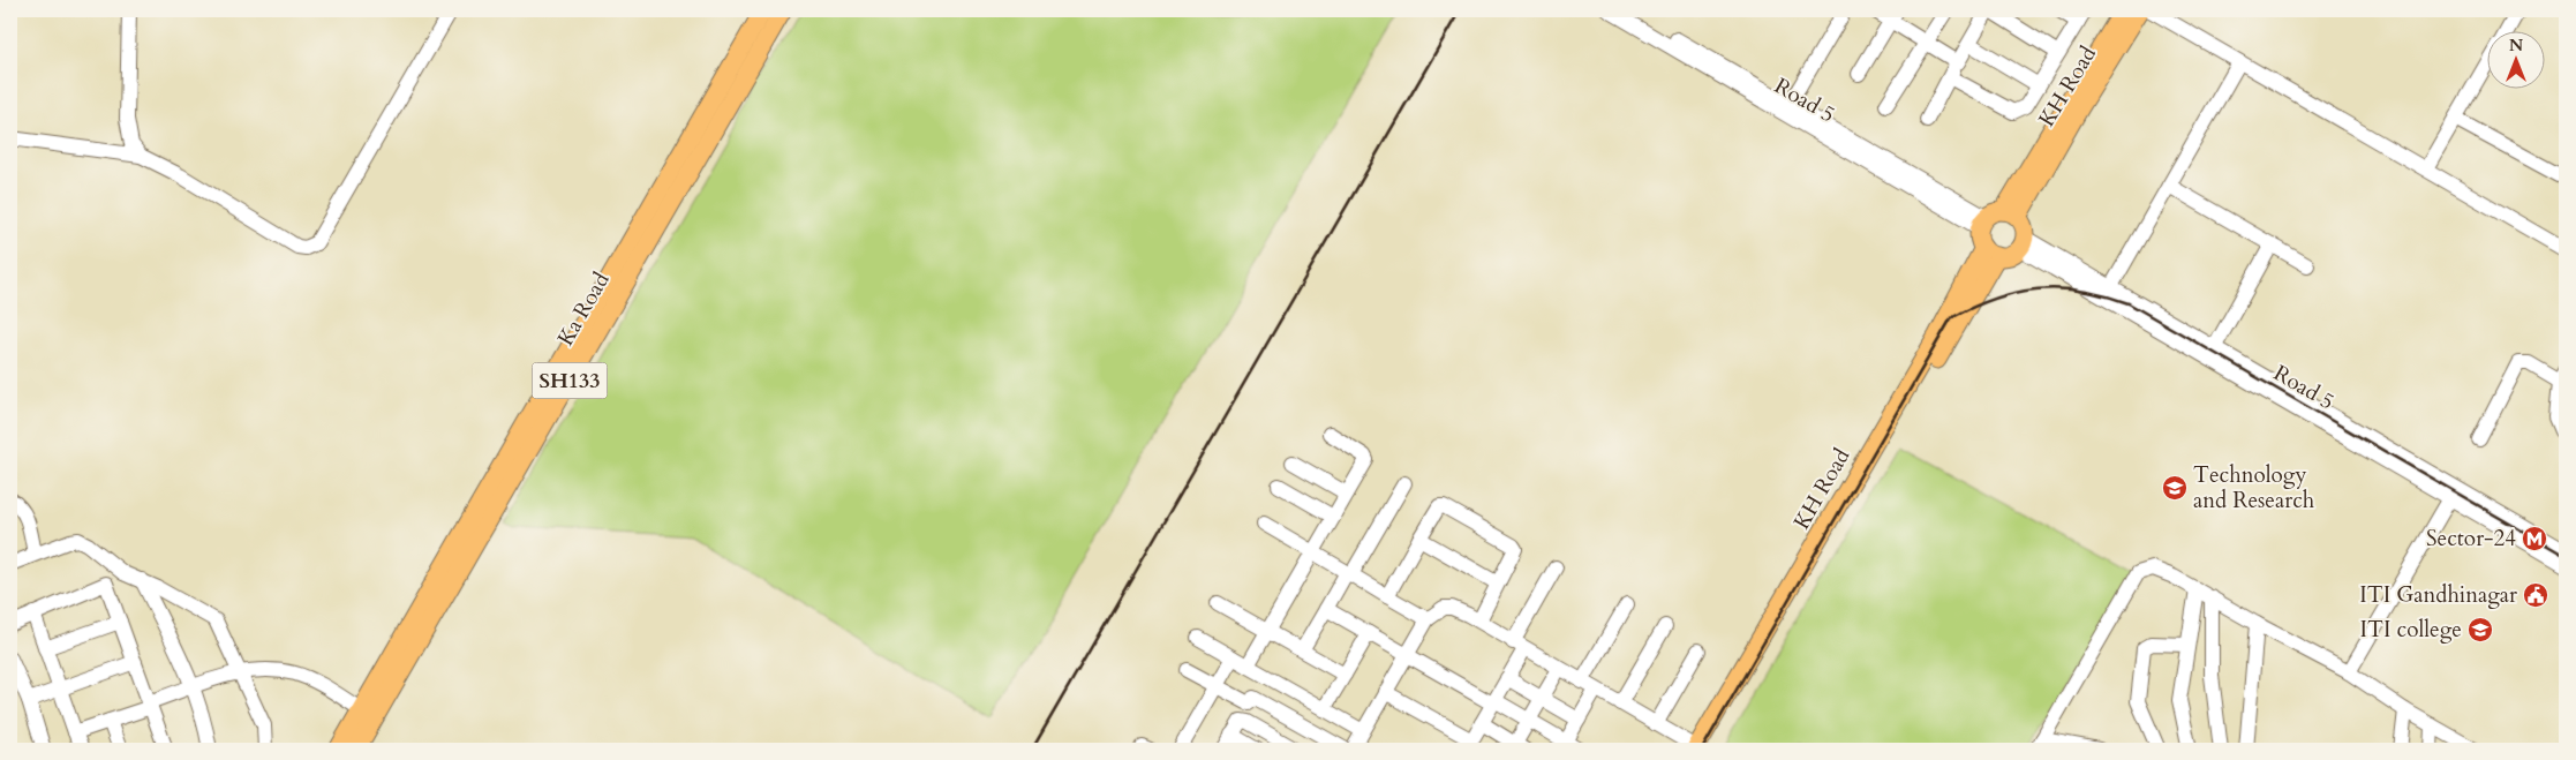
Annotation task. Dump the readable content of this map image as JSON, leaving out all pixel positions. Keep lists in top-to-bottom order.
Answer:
{
  "streets": {
    "main road": ["KH Road", "Ka Road", "SH133"],
    "street": ["Road 5"]
  },
  "crossings": [
    ["KH Road", "Road 5"]
  ],
  "places": {
    "school or university": ["Technology and Research", "ITI college"],
    "metro station": ["Sector-24"],
    "public building": ["ITI Gandhinagar"]
  },
  "north": "top"
}
